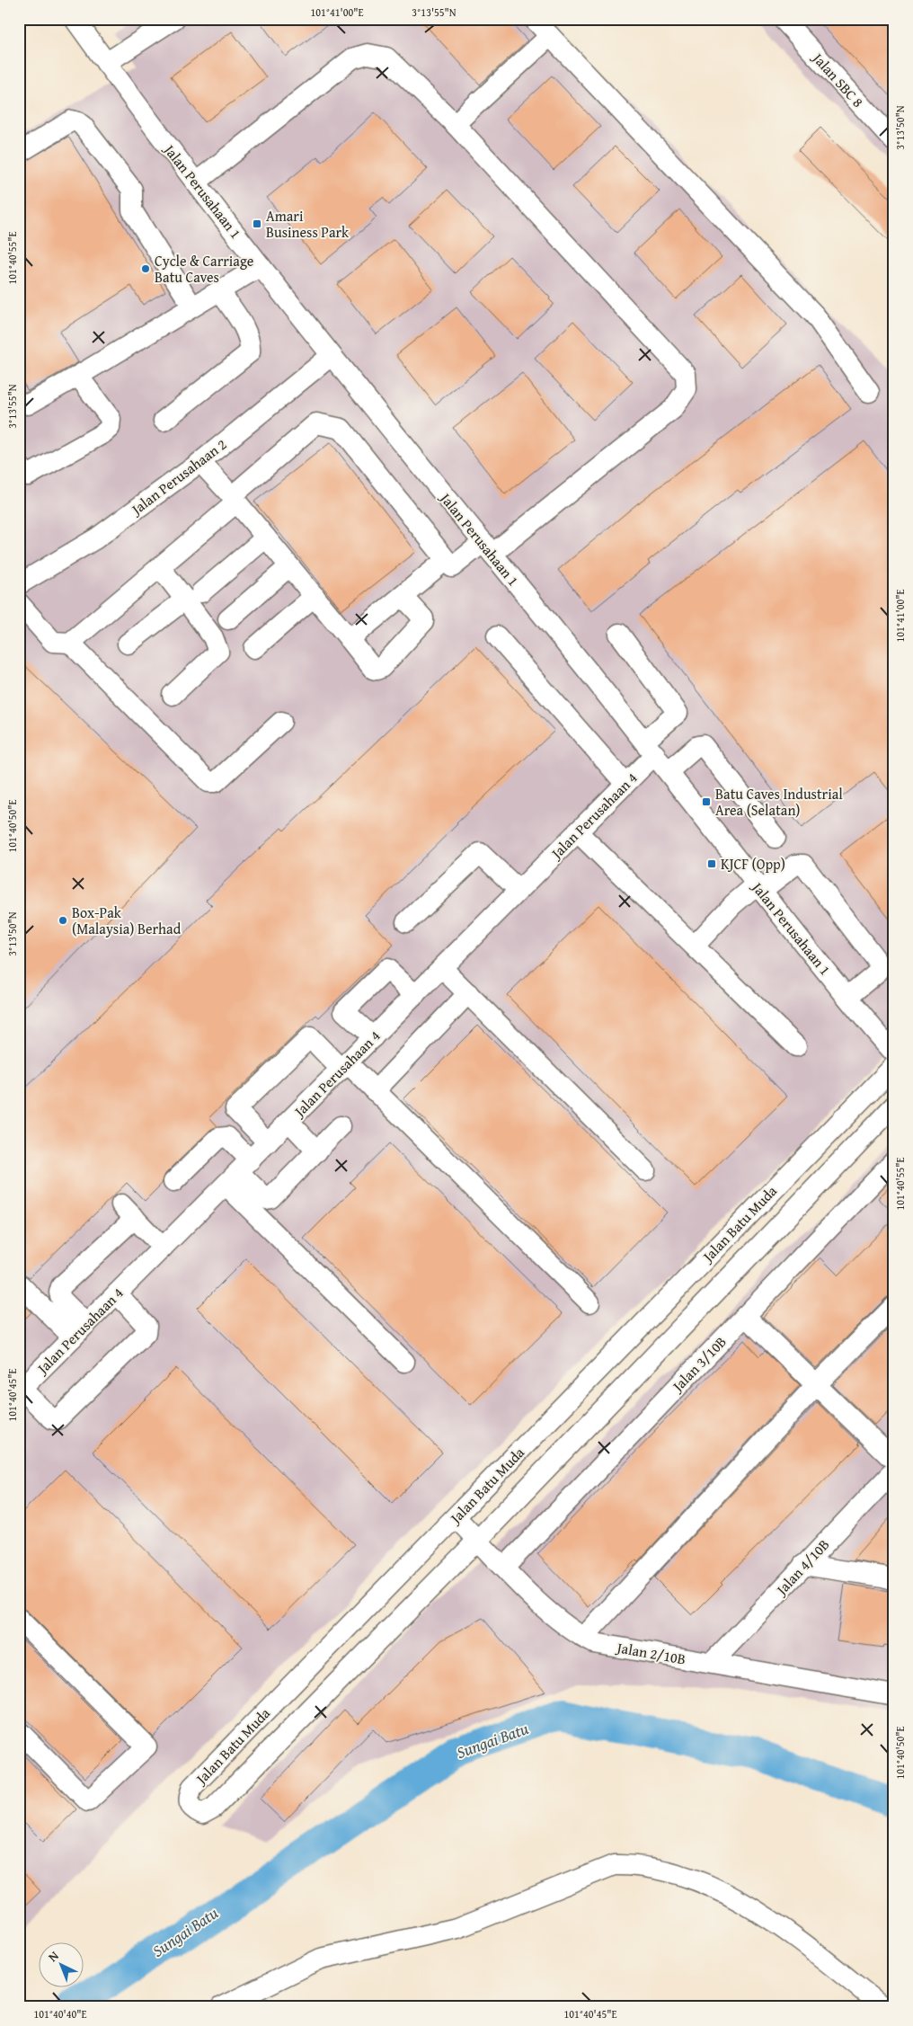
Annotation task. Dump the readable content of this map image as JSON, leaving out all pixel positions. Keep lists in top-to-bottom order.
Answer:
{
  "streets": {
    "street": [
      "Jalan SBC 8",
      "Jalan Perusahaan 1",
      "Jalan Perusahaan 2",
      "Jalan Perusahaan 4",
      "Jalan Batu Muda",
      "Jalan 3/10B",
      "Jalan 4/10B",
      "Jalan 2/10B"
    ]
  },
  "crossings": [
    ["Jalan Perusahaan 1", "Jalan Perusahaan 2"],
    ["Jalan Perusahaan 1", "Jalan Perusahaan 4"],
    ["Jalan Batu Muda", "Jalan 2/10B"],
    ["Jalan 3/10B", "Jalan 2/10B"],
    ["Jalan 4/10B", "Jalan 2/10B"]
  ],
  "water": ["Sungai Batu"],
  "places": {
    "transit": ["Amari Business Park", "Batu Caves Industrial Area (Selatan)", "KJCF (Opp)"],
    "other": ["Cycle & Carriage Batu Caves", "Box-Pak (Malaysia) Berhad"]
  },
  "north": "top left",
  "coordinates": [
    "101°41'00\"E",
    "3°13'55\"N",
    "3°13'50\"N",
    "101°40'55\"E",
    "101°40'50\"E",
    "101°40'45\"E",
    "101°40'40\"E"
  ]
}
